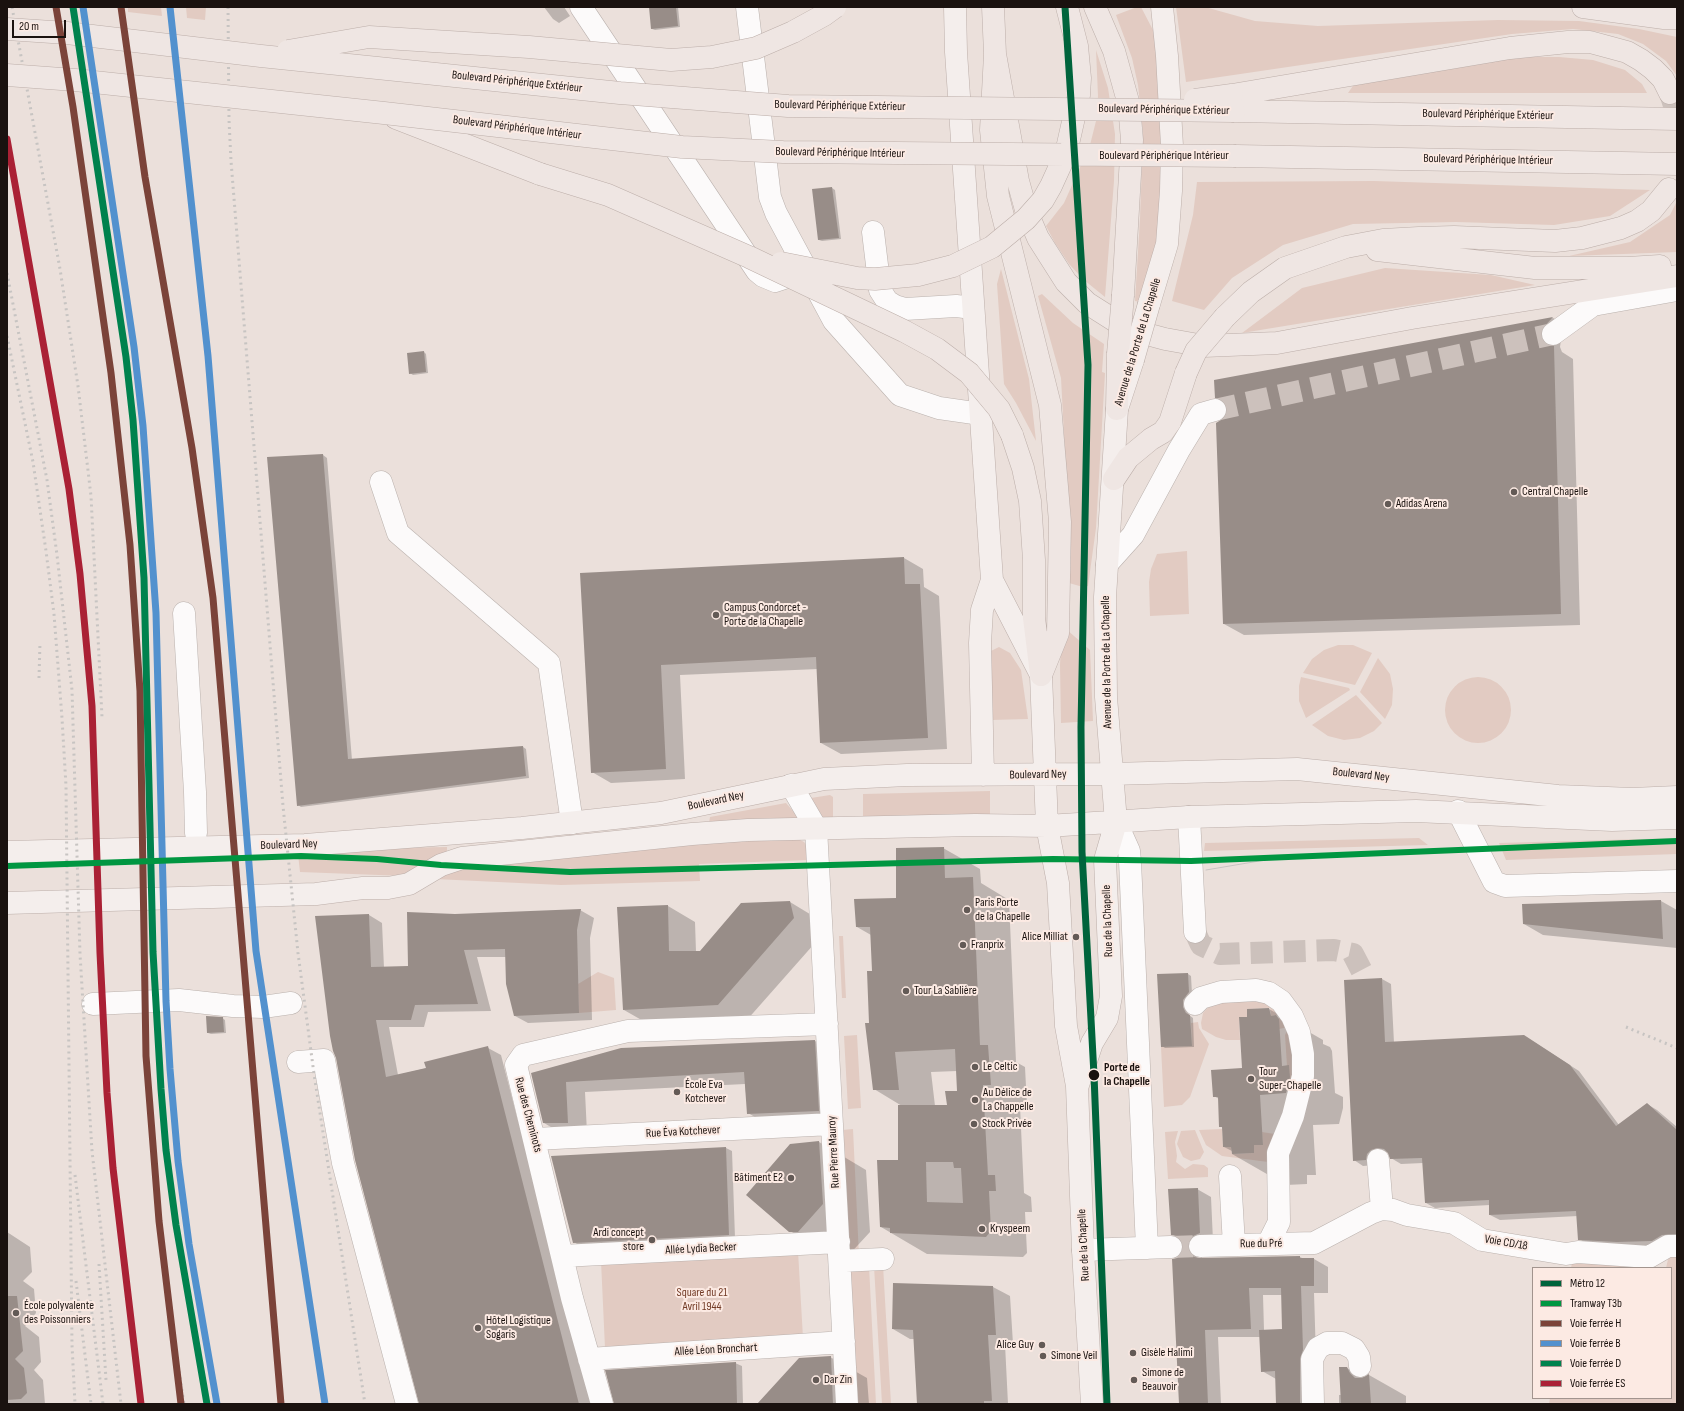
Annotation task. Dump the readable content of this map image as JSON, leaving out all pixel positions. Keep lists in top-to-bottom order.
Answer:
{
  "streets": {
    "highway": ["Boulevard Périphérique Extérieur", "Boulevard Périphérique Intérieur"],
    "main road": ["Avenue de la Porte de La Chapelle", "Boulevard Ney", "Rue de la Chapelle"],
    "street": [
      "Rue des Cheminots",
      "Rue Éva Kotchever",
      "Rue Pierre Mauroy",
      "Voie CD/18",
      "Rue du Pré",
      "Allée Lydia Becker",
      "Allée Léon Bronchart"
    ]
  },
  "crossings": [
    ["Avenue de la Porte de La Chapelle", "Boulevard Ney"],
    ["Avenue de la Porte de La Chapelle", "Rue de la Chapelle"],
    ["Boulevard Ney", "Rue de la Chapelle"],
    ["Rue des Cheminots", "Rue Éva Kotchever"],
    ["Rue des Cheminots", "Rue Pierre Mauroy"],
    ["Rue des Cheminots", "Allée Lydia Becker"],
    ["Rue des Cheminots", "Allée Léon Bronchart"],
    ["Rue Éva Kotchever", "Rue Pierre Mauroy"],
    ["Rue Pierre Mauroy", "Allée Lydia Becker"],
    ["Rue Pierre Mauroy", "Allée Léon Bronchart"],
    ["Voie CD/18", "Rue du Pré"]
  ],
  "parks": ["Square du 21 Avril 1944"],
  "places": [
    "Central Chapelle",
    "Adidas Arena",
    "Campus Condorcet - Porte de la Chapelle",
    "Paris Porte de la Chapelle",
    "Alice Milliat",
    "Franprix",
    "Tour La Sablière",
    "Le Celtic",
    "Porte de la Chapelle",
    "Tour Super-Chapelle",
    "École Eva Kotchever",
    "Au Délice de La Chappelle",
    "Stock Privée",
    "Bâtiment E2",
    "Kryspeem",
    "Ardi concept store",
    "École polyvalente des Poissonniers",
    "Hôtel Logistique Sogaris",
    "Alice Guy",
    "Gisèle Halimi",
    "Simone Veil",
    "Dar Zin",
    "Simone de Beauvoir"
  ],
  "lines": [
    "metro line 12",
    "rail line H",
    "rail line B",
    "rail line D",
    "rail line ES",
    "tram line T3b"
  ],
  "legend": [
    "Métro 12",
    "Tramway T3b",
    "Voie ferrée H",
    "Voie ferrée B",
    "Voie ferrée D",
    "Voie ferrée ES"
  ],
  "scale_bar": "20 m"
}
